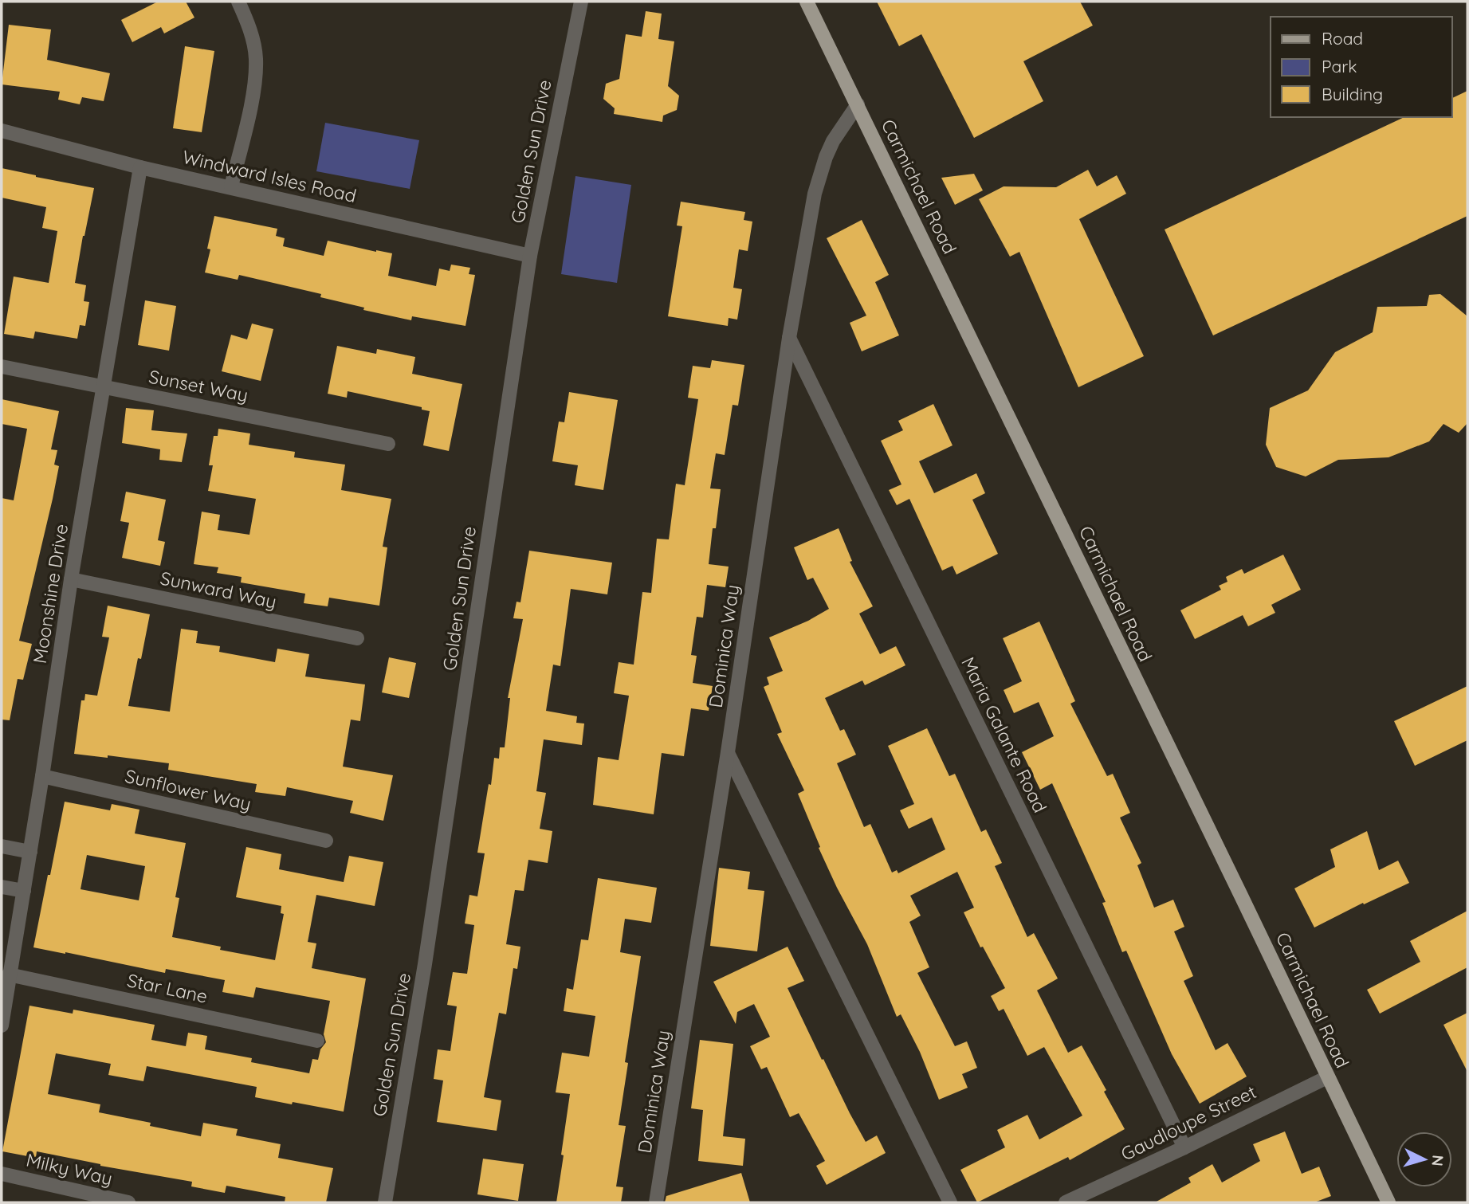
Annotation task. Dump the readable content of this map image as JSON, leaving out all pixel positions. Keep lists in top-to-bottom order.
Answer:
{
  "streets": {
    "main road": ["Carmichael Road"],
    "street": [
      "Golden Sun Drive",
      "Windward Isles Road",
      "Sunset Way",
      "Sunward Way",
      "Moonshine Drive",
      "Dominica Way",
      "Maria Galante Road",
      "Sunflower Way",
      "Star Lane",
      "Gaudloupe Street",
      "Milky Way"
    ]
  },
  "crossings": [
    ["Golden Sun Drive", "Windward Isles Road"],
    ["Windward Isles Road", "Moonshine Drive"],
    ["Carmichael Road", "Dominica Way"],
    ["Carmichael Road", "Gaudloupe Street"],
    ["Sunset Way", "Moonshine Drive"],
    ["Sunward Way", "Moonshine Drive"],
    ["Moonshine Drive", "Sunflower Way"],
    ["Moonshine Drive", "Star Lane"],
    ["Dominica Way", "Maria Galante Road"],
    ["Maria Galante Road", "Gaudloupe Street"]
  ],
  "legend": ["Road", "Park", "Building"],
  "north": "right"
}
